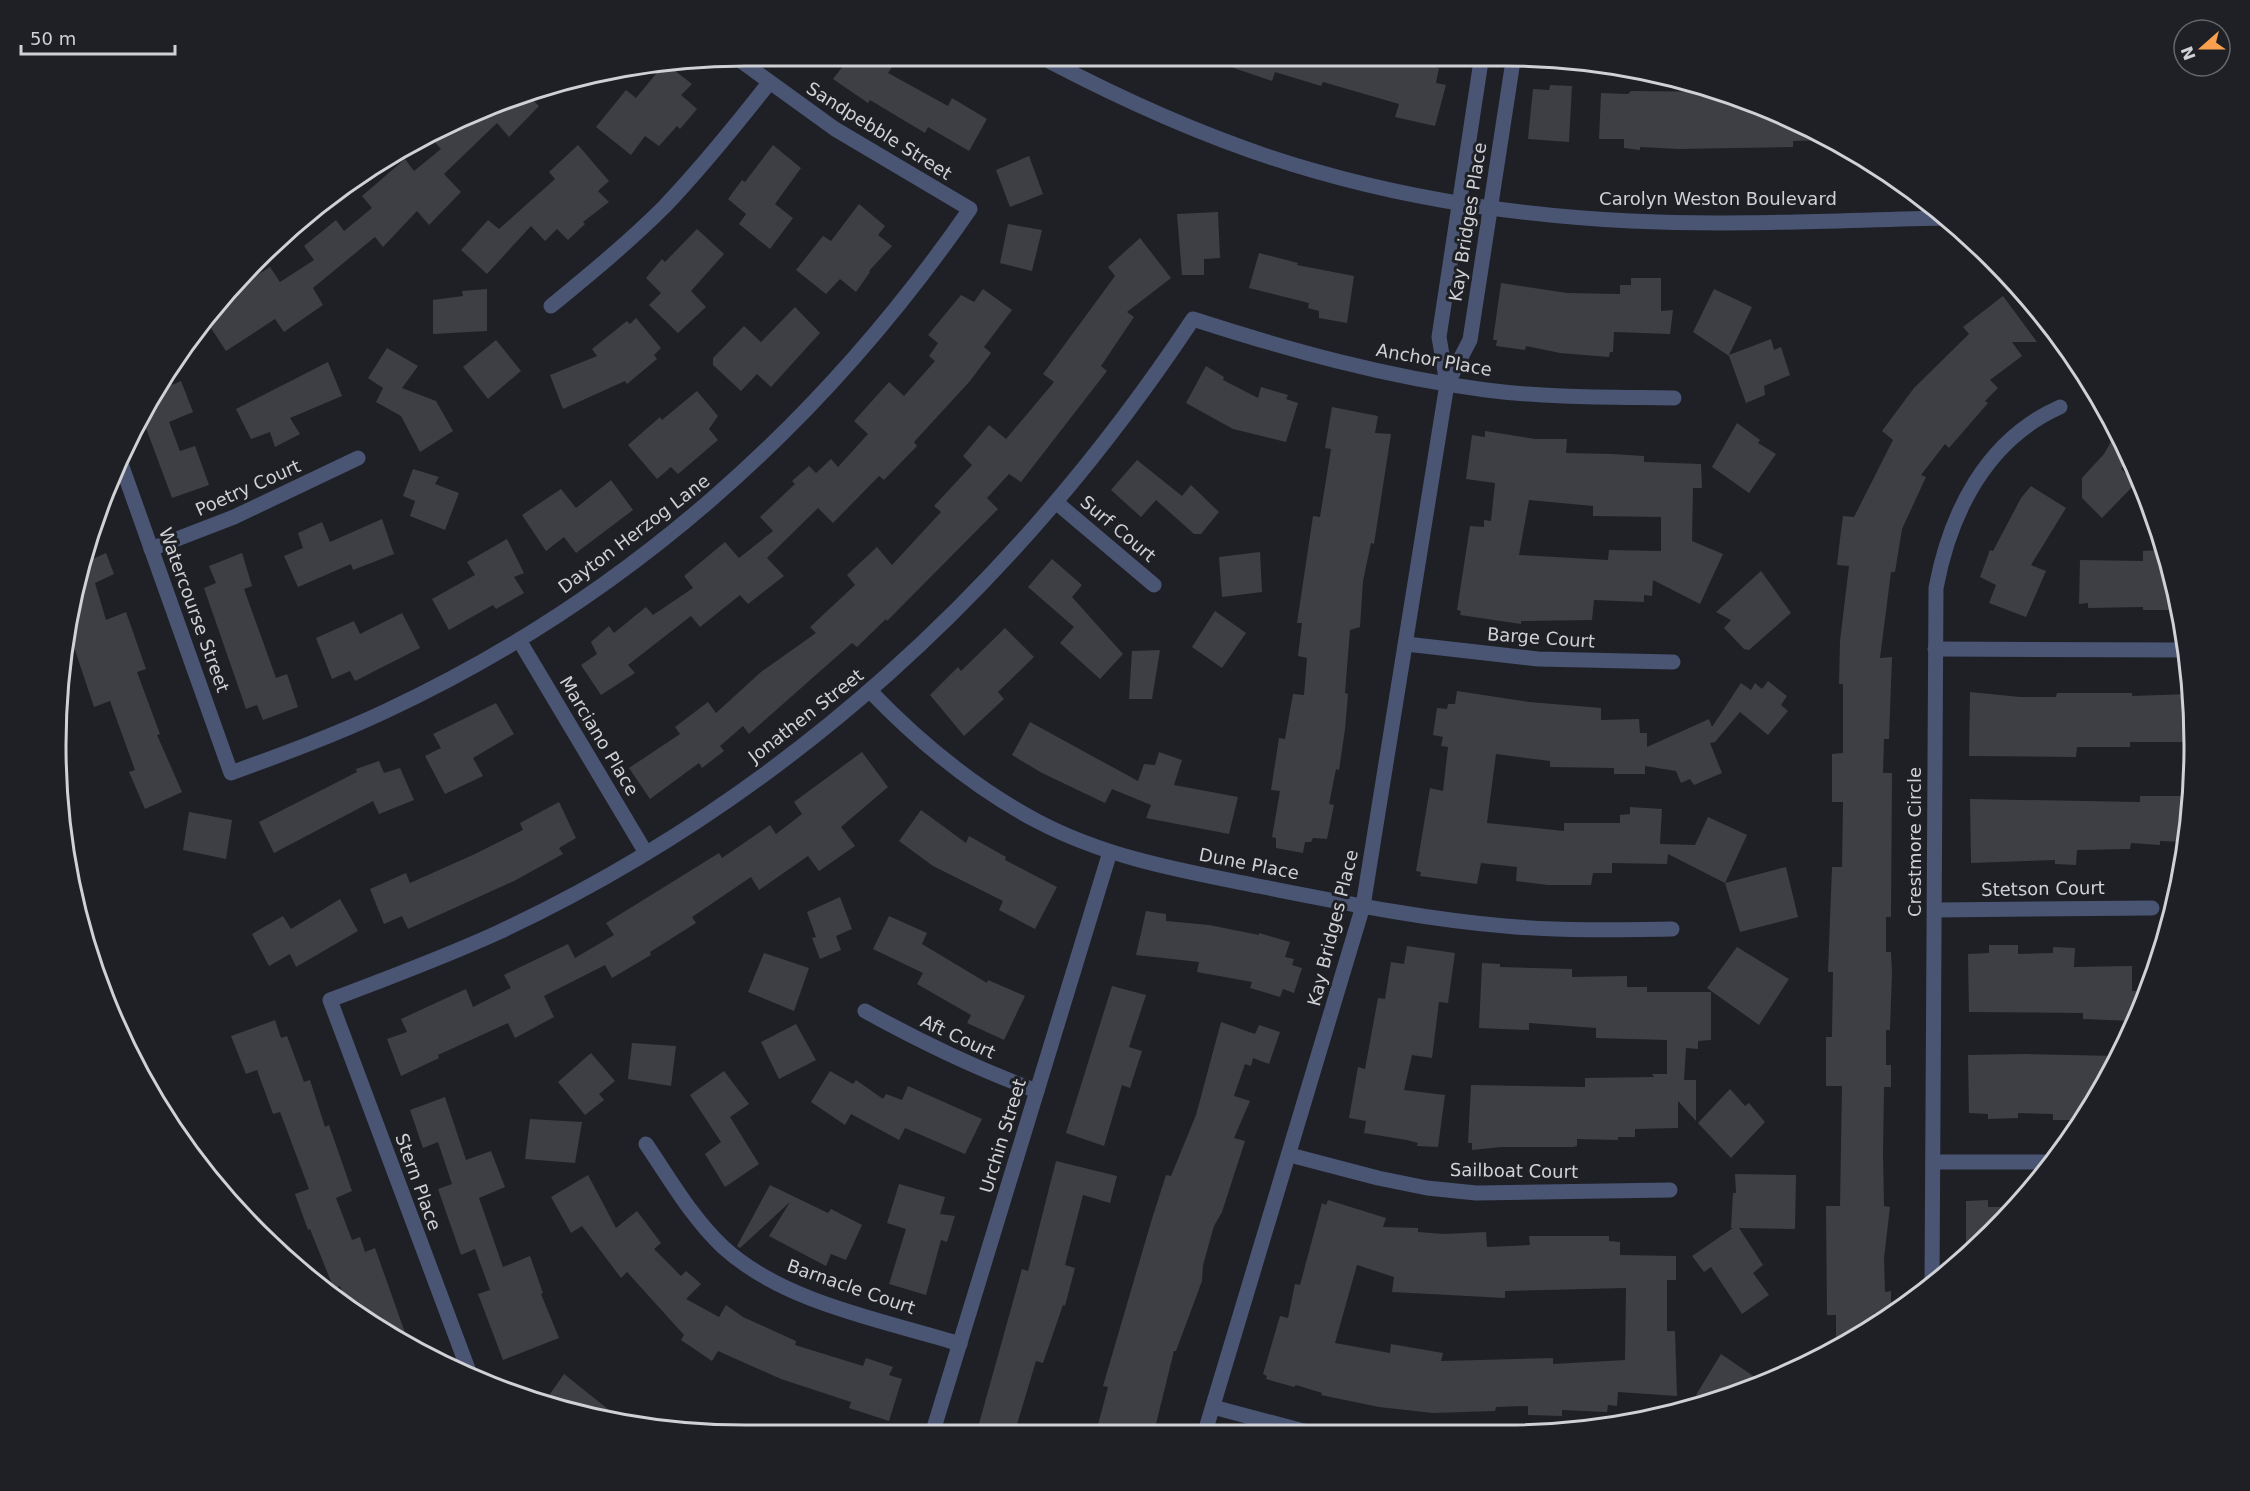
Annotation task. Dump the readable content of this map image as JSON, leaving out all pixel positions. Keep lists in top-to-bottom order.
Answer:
{
  "streets": {
    "street": [
      "Sandpebble Street",
      "Carolyn Weston Boulevard",
      "Kay Bridges Place",
      "Anchor Place",
      "Poetry Court",
      "Surf Court",
      "Dayton Herzog Lane",
      "Watercourse Street",
      "Barge Court",
      "Jonathen Street",
      "Marciano Place",
      "Crestmore Circle",
      "Dune Place",
      "Stetson Court",
      "Aft Court",
      "Urchin Street",
      "Sailboat Court",
      "Stern Place",
      "Barnacle Court"
    ]
  },
  "crossings": [
    ["Sandpebble Street", "Dayton Herzog Lane"],
    ["Carolyn Weston Boulevard", "Kay Bridges Place"],
    ["Kay Bridges Place", "Anchor Place"],
    ["Kay Bridges Place", "Barge Court"],
    ["Kay Bridges Place", "Dune Place"],
    ["Kay Bridges Place", "Sailboat Court"],
    ["Anchor Place", "Jonathen Street"],
    ["Poetry Court", "Watercourse Street"],
    ["Surf Court", "Jonathen Street"],
    ["Dayton Herzog Lane", "Watercourse Street"],
    ["Dayton Herzog Lane", "Marciano Place"],
    ["Jonathen Street", "Marciano Place"],
    ["Jonathen Street", "Dune Place"],
    ["Jonathen Street", "Stern Place"],
    ["Crestmore Circle", "Stetson Court"],
    ["Dune Place", "Urchin Street"],
    ["Aft Court", "Urchin Street"],
    ["Urchin Street", "Barnacle Court"]
  ],
  "scale_bar": "50 m",
  "north": "left"
}
